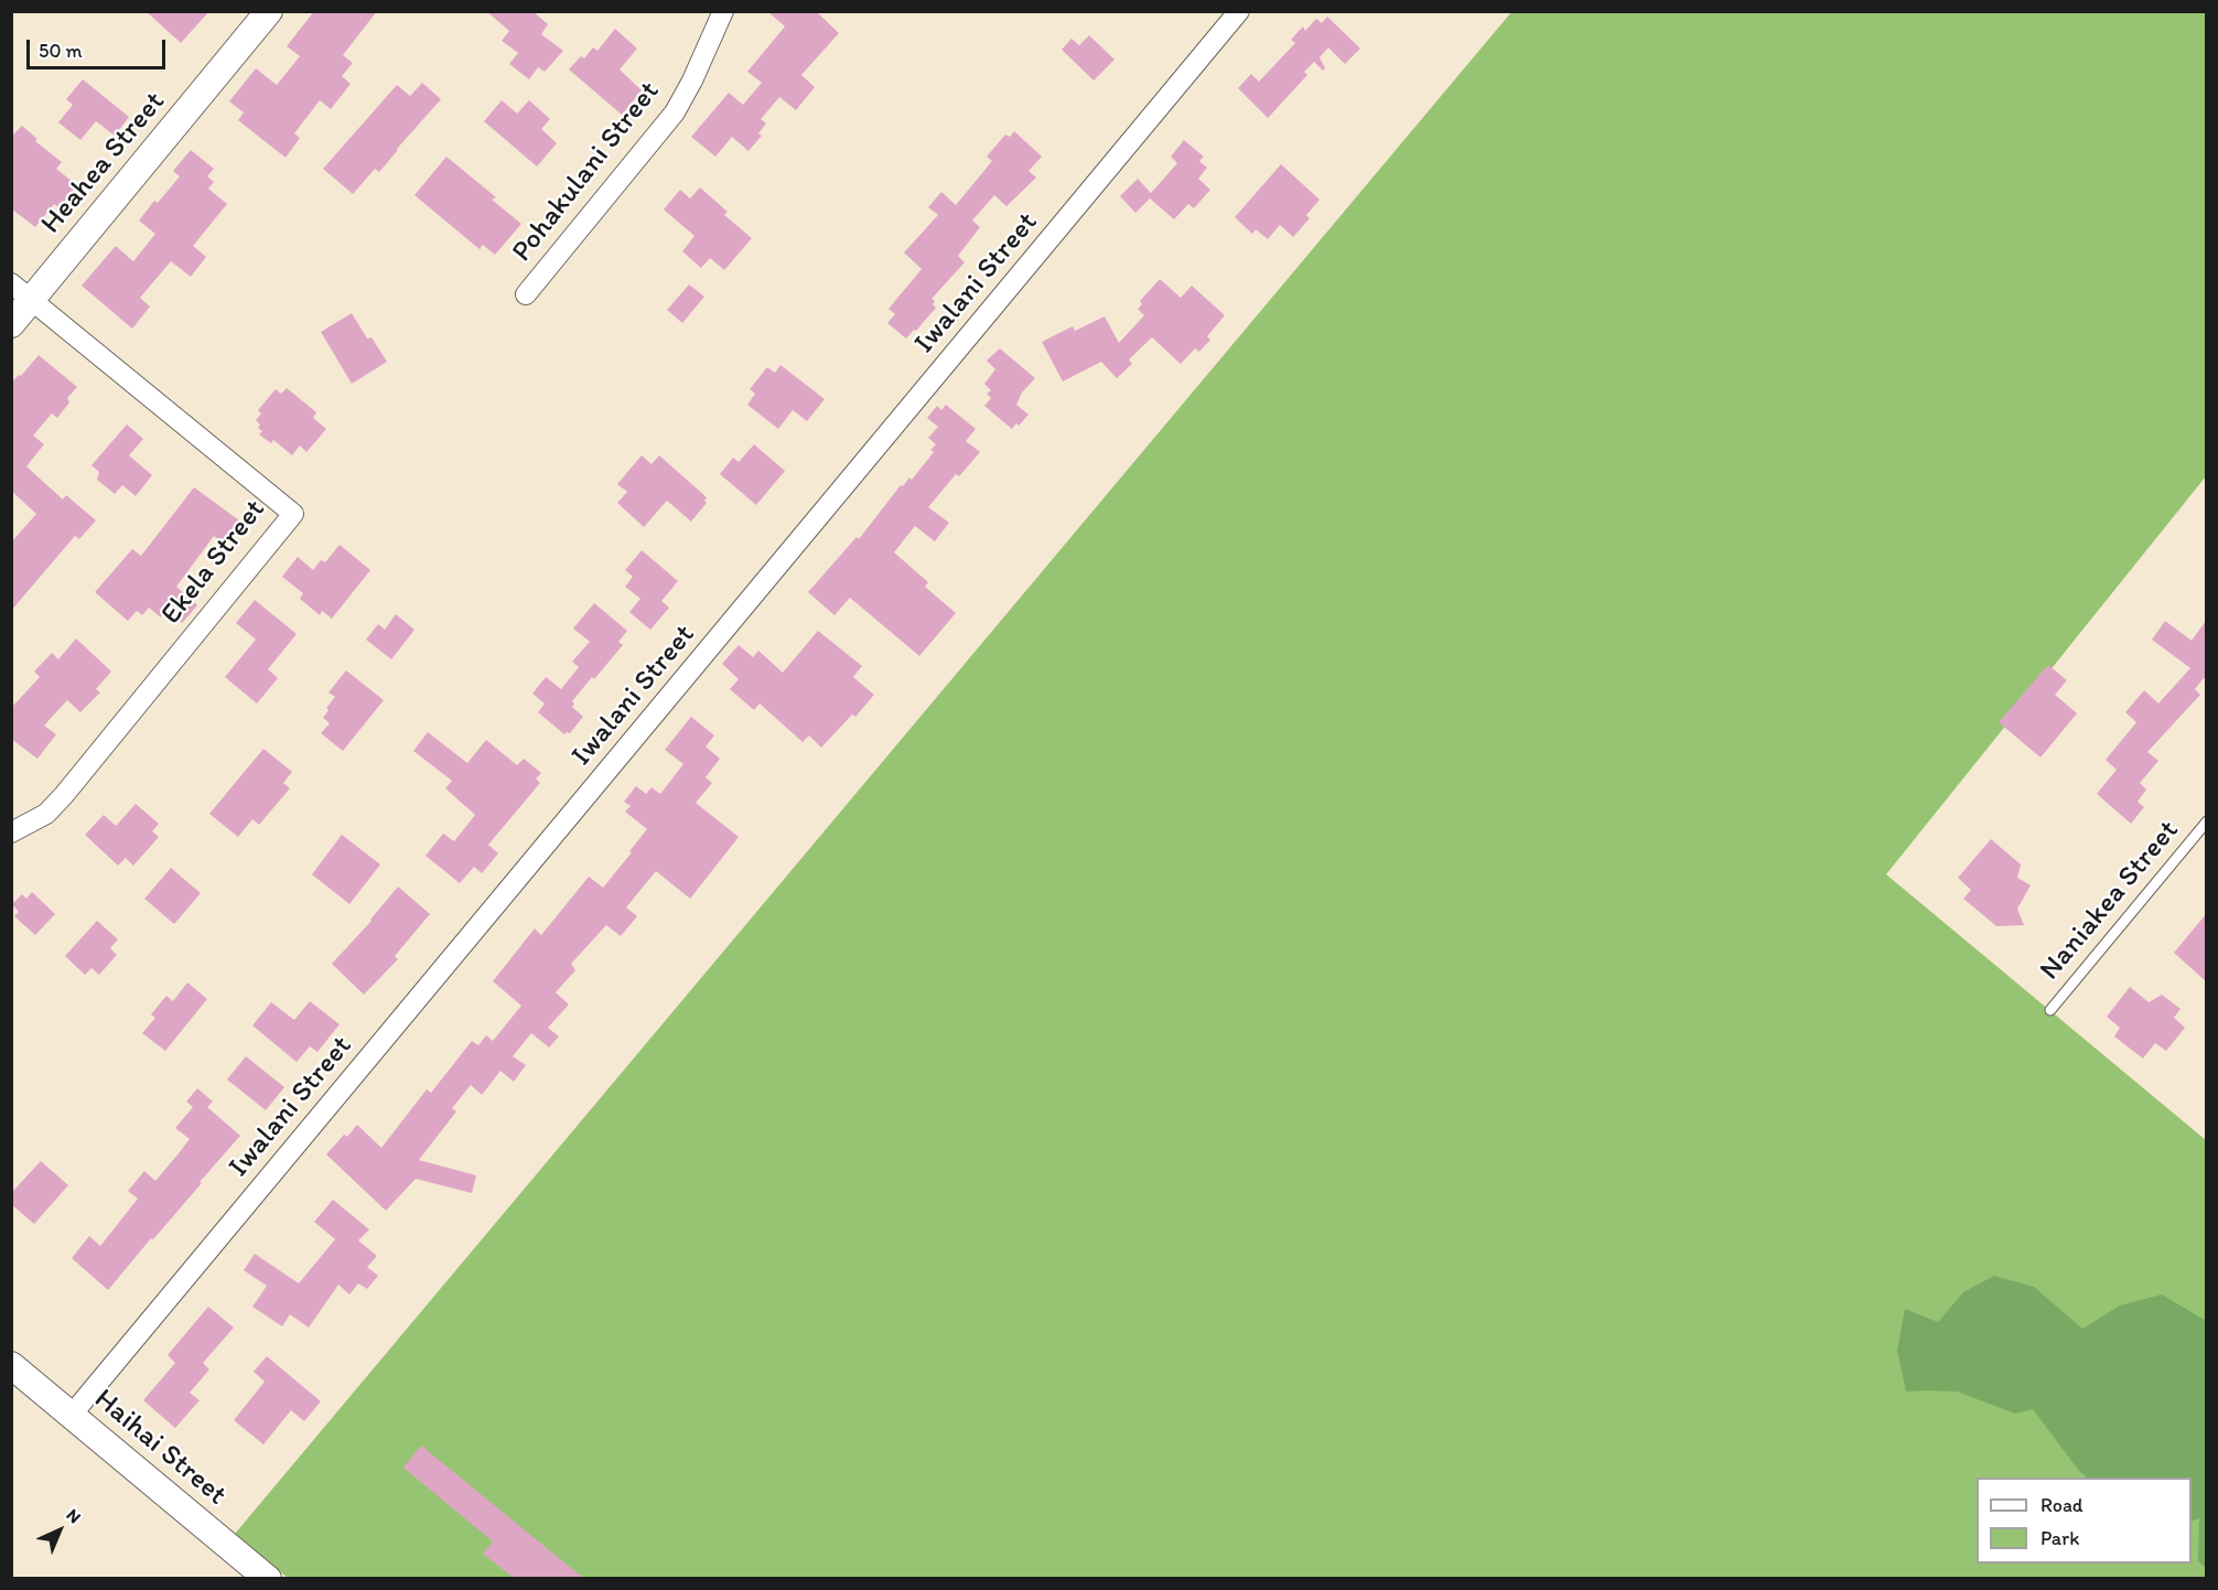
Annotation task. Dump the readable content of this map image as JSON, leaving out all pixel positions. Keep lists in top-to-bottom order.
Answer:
{
  "streets": {
    "street": [
      "Heahea Street",
      "Pohakulani Street",
      "Iwalani Street",
      "Ekela Street",
      "Haihai Street"
    ],
    "lane": ["Naniakea Street"]
  },
  "crossings": [
    ["Heahea Street", "Ekela Street"],
    ["Iwalani Street", "Haihai Street"]
  ],
  "legend": ["Road", "Park"],
  "scale_bar": "50 m",
  "north": "top right"
}
